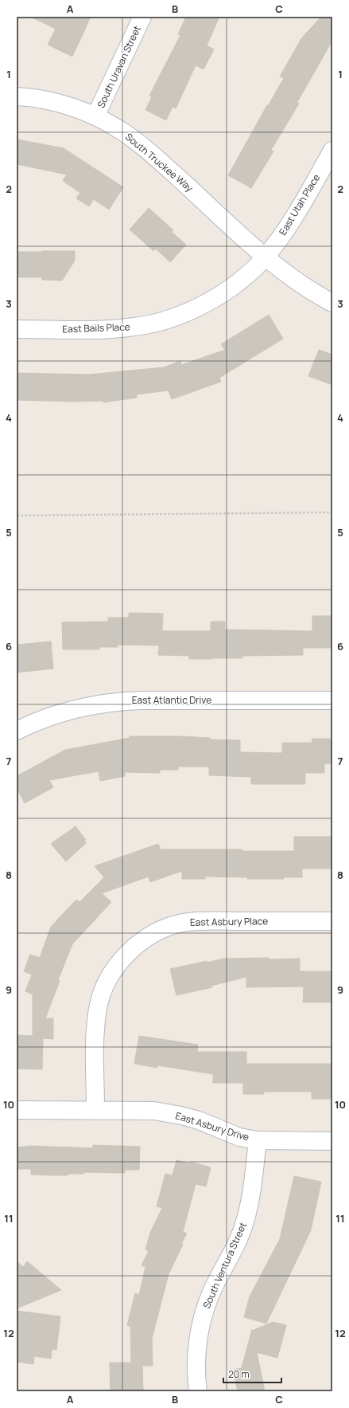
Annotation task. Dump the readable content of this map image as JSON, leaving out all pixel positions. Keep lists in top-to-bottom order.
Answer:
{
  "streets": {
    "street": [
      "South Uravan Street",
      "South Truckee Way",
      "East Utah Place",
      "East Bails Place",
      "East Atlantic Drive",
      "East Asbury Place",
      "East Asbury Drive",
      "South Ventura Street"
    ]
  },
  "crossings": [
    ["South Uravan Street", "South Truckee Way"],
    ["South Truckee Way", "East Utah Place"],
    ["South Truckee Way", "East Bails Place"],
    ["East Utah Place", "East Bails Place"],
    ["East Asbury Place", "East Asbury Drive"],
    ["East Asbury Drive", "South Ventura Street"]
  ],
  "scale_bar": "20 m",
  "grid": {
    "columns": ["A", "B", "C"],
    "rows": [
      "1",
      "2",
      "3",
      "4",
      "5",
      "6",
      "7",
      "8",
      "9",
      "10",
      "11",
      "12"
    ]
  }
}
